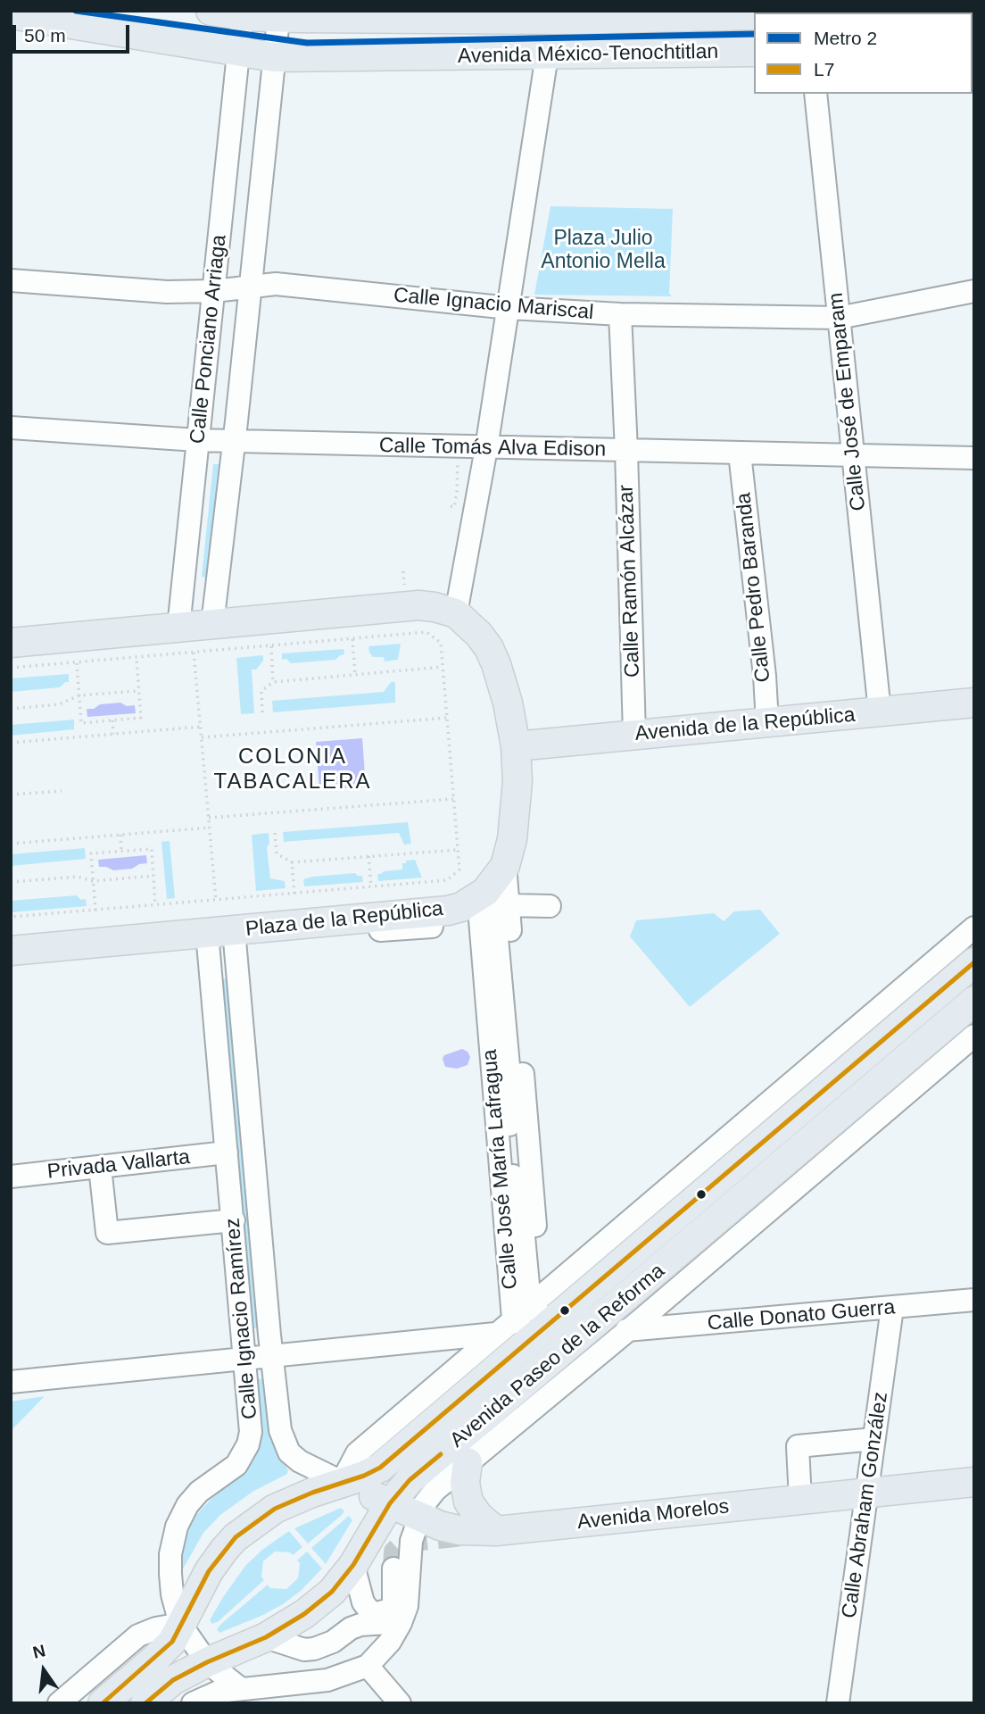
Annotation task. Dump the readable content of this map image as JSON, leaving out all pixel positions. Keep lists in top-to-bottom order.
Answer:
{
  "streets": {
    "main road": [
      "Avenida México-Tenochtitlan",
      "Avenida de la República",
      "Plaza de la República",
      "Avenida Paseo de la Reforma",
      "Avenida Morelos"
    ],
    "street": [
      "Calle Ignacio Mariscal",
      "Calle Ponciano Arriaga",
      "Calle José de Emparam",
      "Calle Tomás Alva Edison",
      "Calle Ramón Alcázar",
      "Calle Pedro Baranda",
      "Privada Vallarta",
      "Calle José María Lafragua",
      "Calle Donato Guerra",
      "Calle Ignacio Ramírez",
      "Calle Abraham González"
    ]
  },
  "crossings": [
    ["Avenida México-Tenochtitlan", "Calle Ponciano Arriaga"],
    ["Calle Ignacio Mariscal", "Calle Ponciano Arriaga"],
    ["Calle Ignacio Mariscal", "Calle José de Emparam"],
    ["Calle Ignacio Mariscal", "Calle Ramón Alcázar"],
    ["Calle Ponciano Arriaga", "Calle Tomás Alva Edison"],
    ["Calle José de Emparam", "Calle Tomás Alva Edison"],
    ["Calle José de Emparam", "Avenida de la República"],
    ["Calle Tomás Alva Edison", "Calle Ramón Alcázar"],
    ["Calle Tomás Alva Edison", "Calle Pedro Baranda"],
    ["Calle Ramón Alcázar", "Avenida de la República"],
    ["Calle Pedro Baranda", "Avenida de la República"],
    ["Plaza de la República", "Calle José María Lafragua"],
    ["Plaza de la República", "Calle Ignacio Ramírez"],
    ["Privada Vallarta", "Calle Ignacio Ramírez"],
    ["Calle José María Lafragua", "Avenida Paseo de la Reforma"],
    ["Calle Donato Guerra", "Avenida Paseo de la Reforma"],
    ["Calle Donato Guerra", "Calle Abraham González"],
    ["Calle Ignacio Ramírez", "Avenida Paseo de la Reforma"],
    ["Calle Ignacio Ramírez", "Avenida Morelos"],
    ["Avenida Paseo de la Reforma", "Avenida Morelos"],
    ["Calle Abraham González", "Avenida Morelos"]
  ],
  "districts": ["COLONIA TABACALERA"],
  "parks": ["Plaza Julio Antonio Mella"],
  "lines": ["metro line 2", "transit line L7"],
  "legend": ["Metro 2", "L7"],
  "scale_bar": "50 m",
  "north": "top"
}
